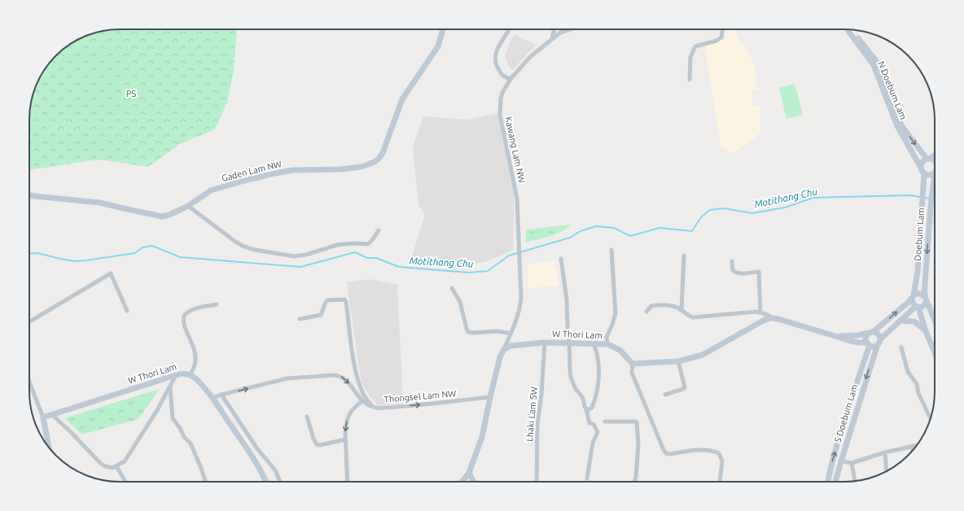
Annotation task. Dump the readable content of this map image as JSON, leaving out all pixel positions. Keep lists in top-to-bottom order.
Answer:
{
  "streets": {
    "main road": [
      "N Doebum Lam",
      "Gaden Lam NW",
      "Doebum Lam",
      "W Thori Lam",
      "S Doebum Lam"
    ],
    "street": ["Kawang Lam NW", "Thongsel Lam NW", "Lhaki Lam SW"]
  },
  "crossings": [
    ["Kawang Lam NW", "W Thori Lam"],
    ["W Thori Lam", "Thongsel Lam NW"],
    ["W Thori Lam", "Lhaki Lam SW"]
  ],
  "one_way": ["Thongsel Lam NW"],
  "water": ["Motithang Chu"],
  "parks": ["PS"]
}
